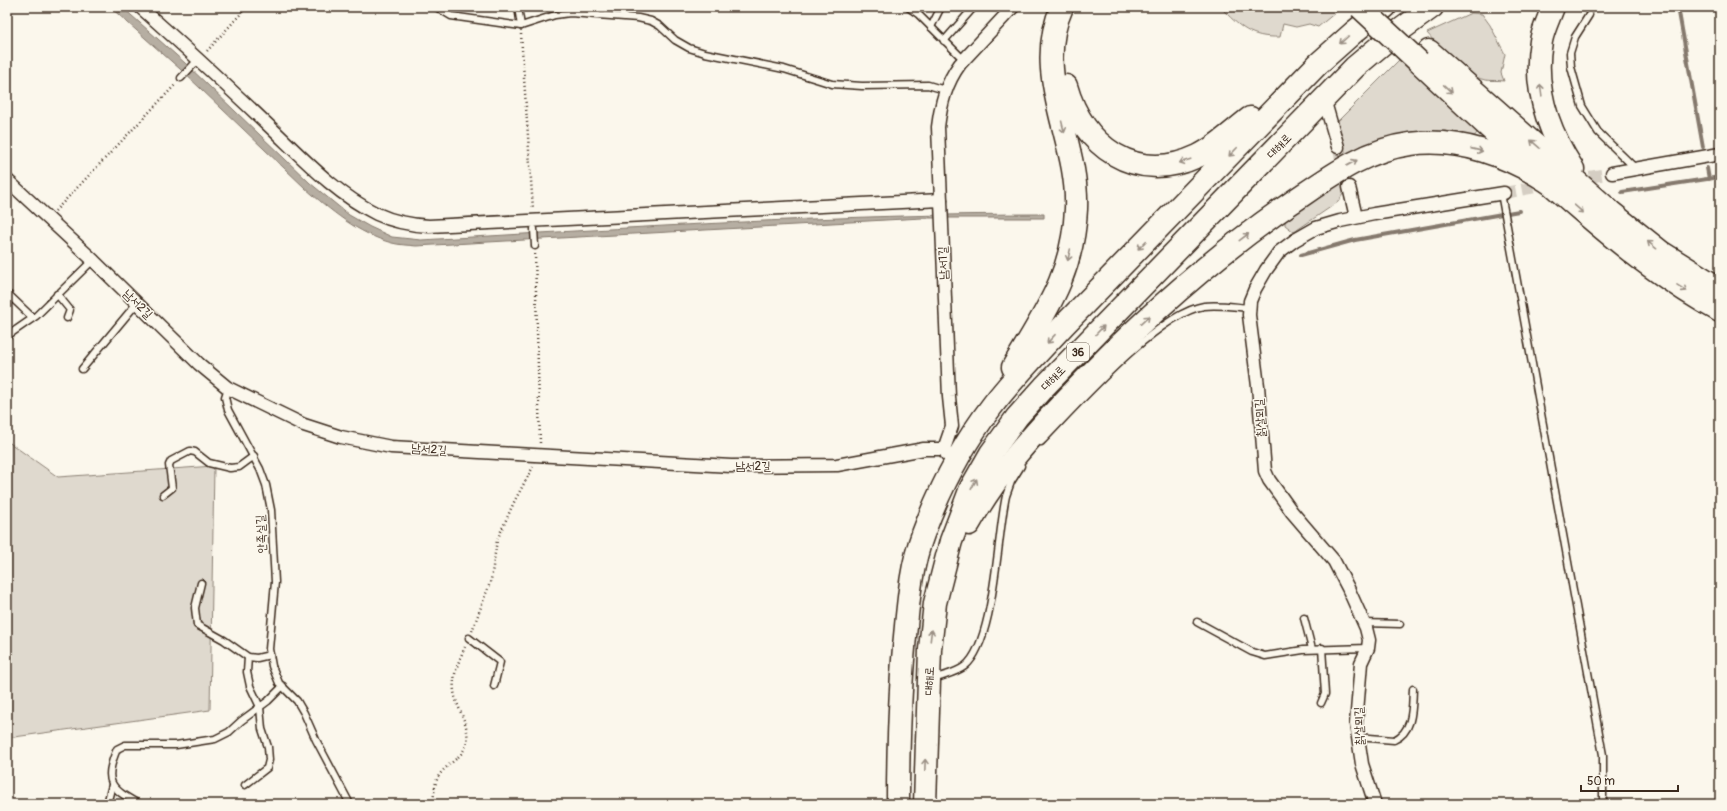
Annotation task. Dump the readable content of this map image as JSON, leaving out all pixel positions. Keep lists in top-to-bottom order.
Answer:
{
  "streets": {
    "highway": ["대해로", "36"],
    "street": ["남서1길", "남서2길", "칡살뫼길"],
    "lane": ["안족실길"]
  },
  "crossings": [
    ["남서1길", "남서2길"],
    ["남서1길", "36"],
    ["남서2길", "36"],
    ["남서2길", "안족실길"]
  ],
  "scale_bar": "50 m"
}
